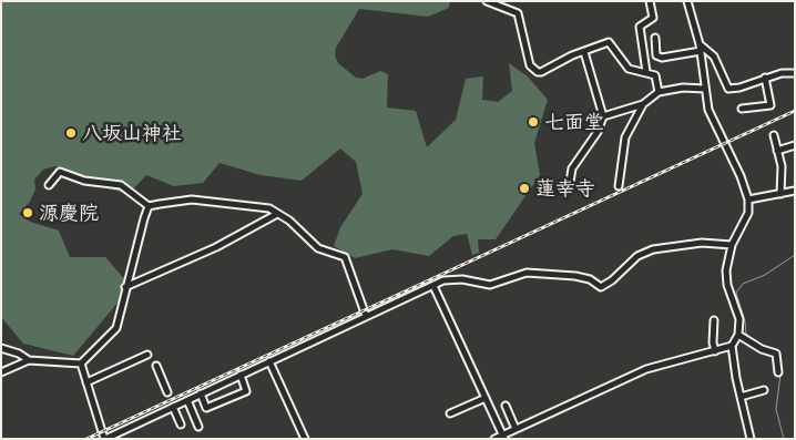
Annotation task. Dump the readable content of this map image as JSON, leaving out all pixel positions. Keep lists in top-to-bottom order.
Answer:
{
  "places": [
    "七面堂",
    "八坂山神社",
    "蓮幸寺",
    "源慶院"
  ]
}
